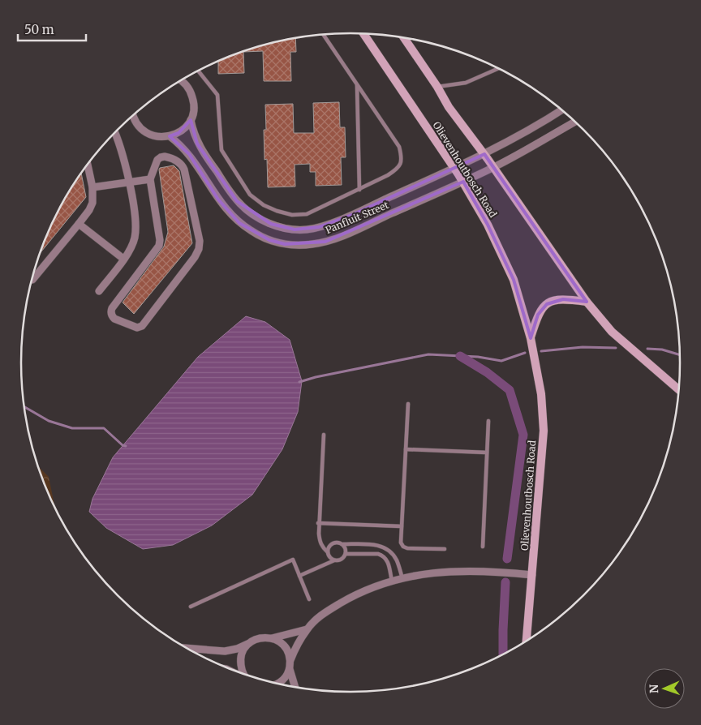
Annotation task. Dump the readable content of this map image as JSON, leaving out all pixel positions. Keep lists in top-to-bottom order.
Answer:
{
  "streets": {
    "main road": ["Olievenhoutbosch Road"],
    "street": ["Panfluit Street"]
  },
  "crossings": [
    ["Olievenhoutbosch Road", "Panfluit Street"]
  ],
  "scale_bar": "50 m",
  "north": "left"
}
